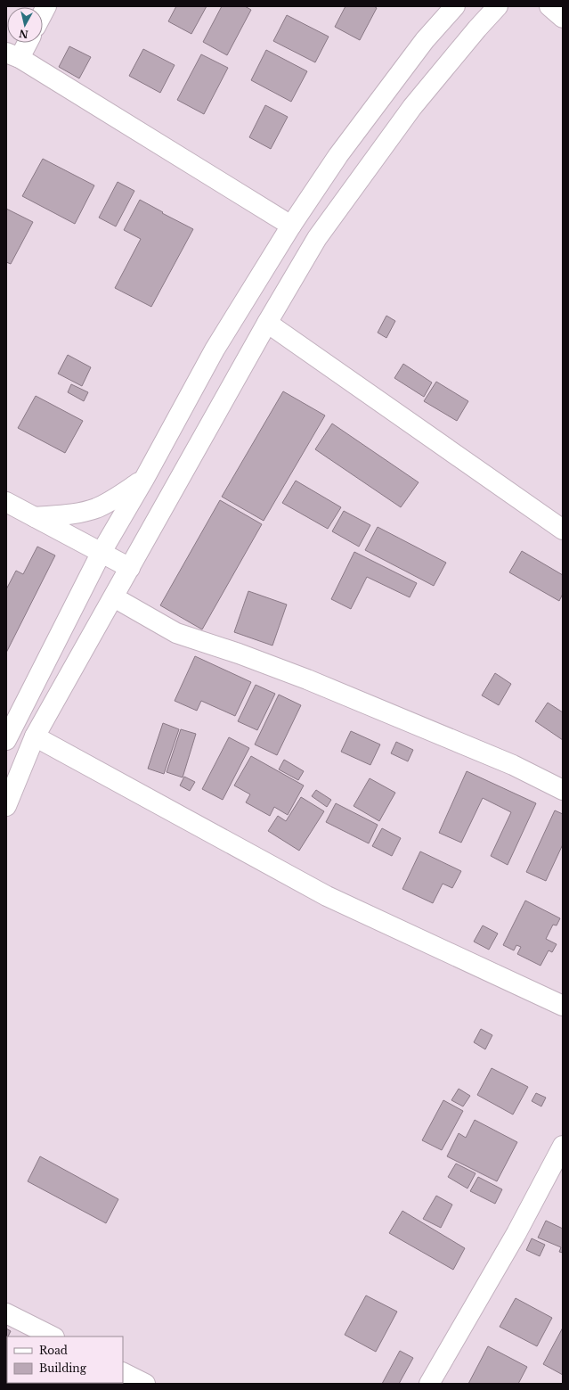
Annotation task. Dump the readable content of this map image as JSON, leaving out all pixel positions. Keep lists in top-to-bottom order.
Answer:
{
  "legend": ["Road", "Building"],
  "north": "bottom"
}
